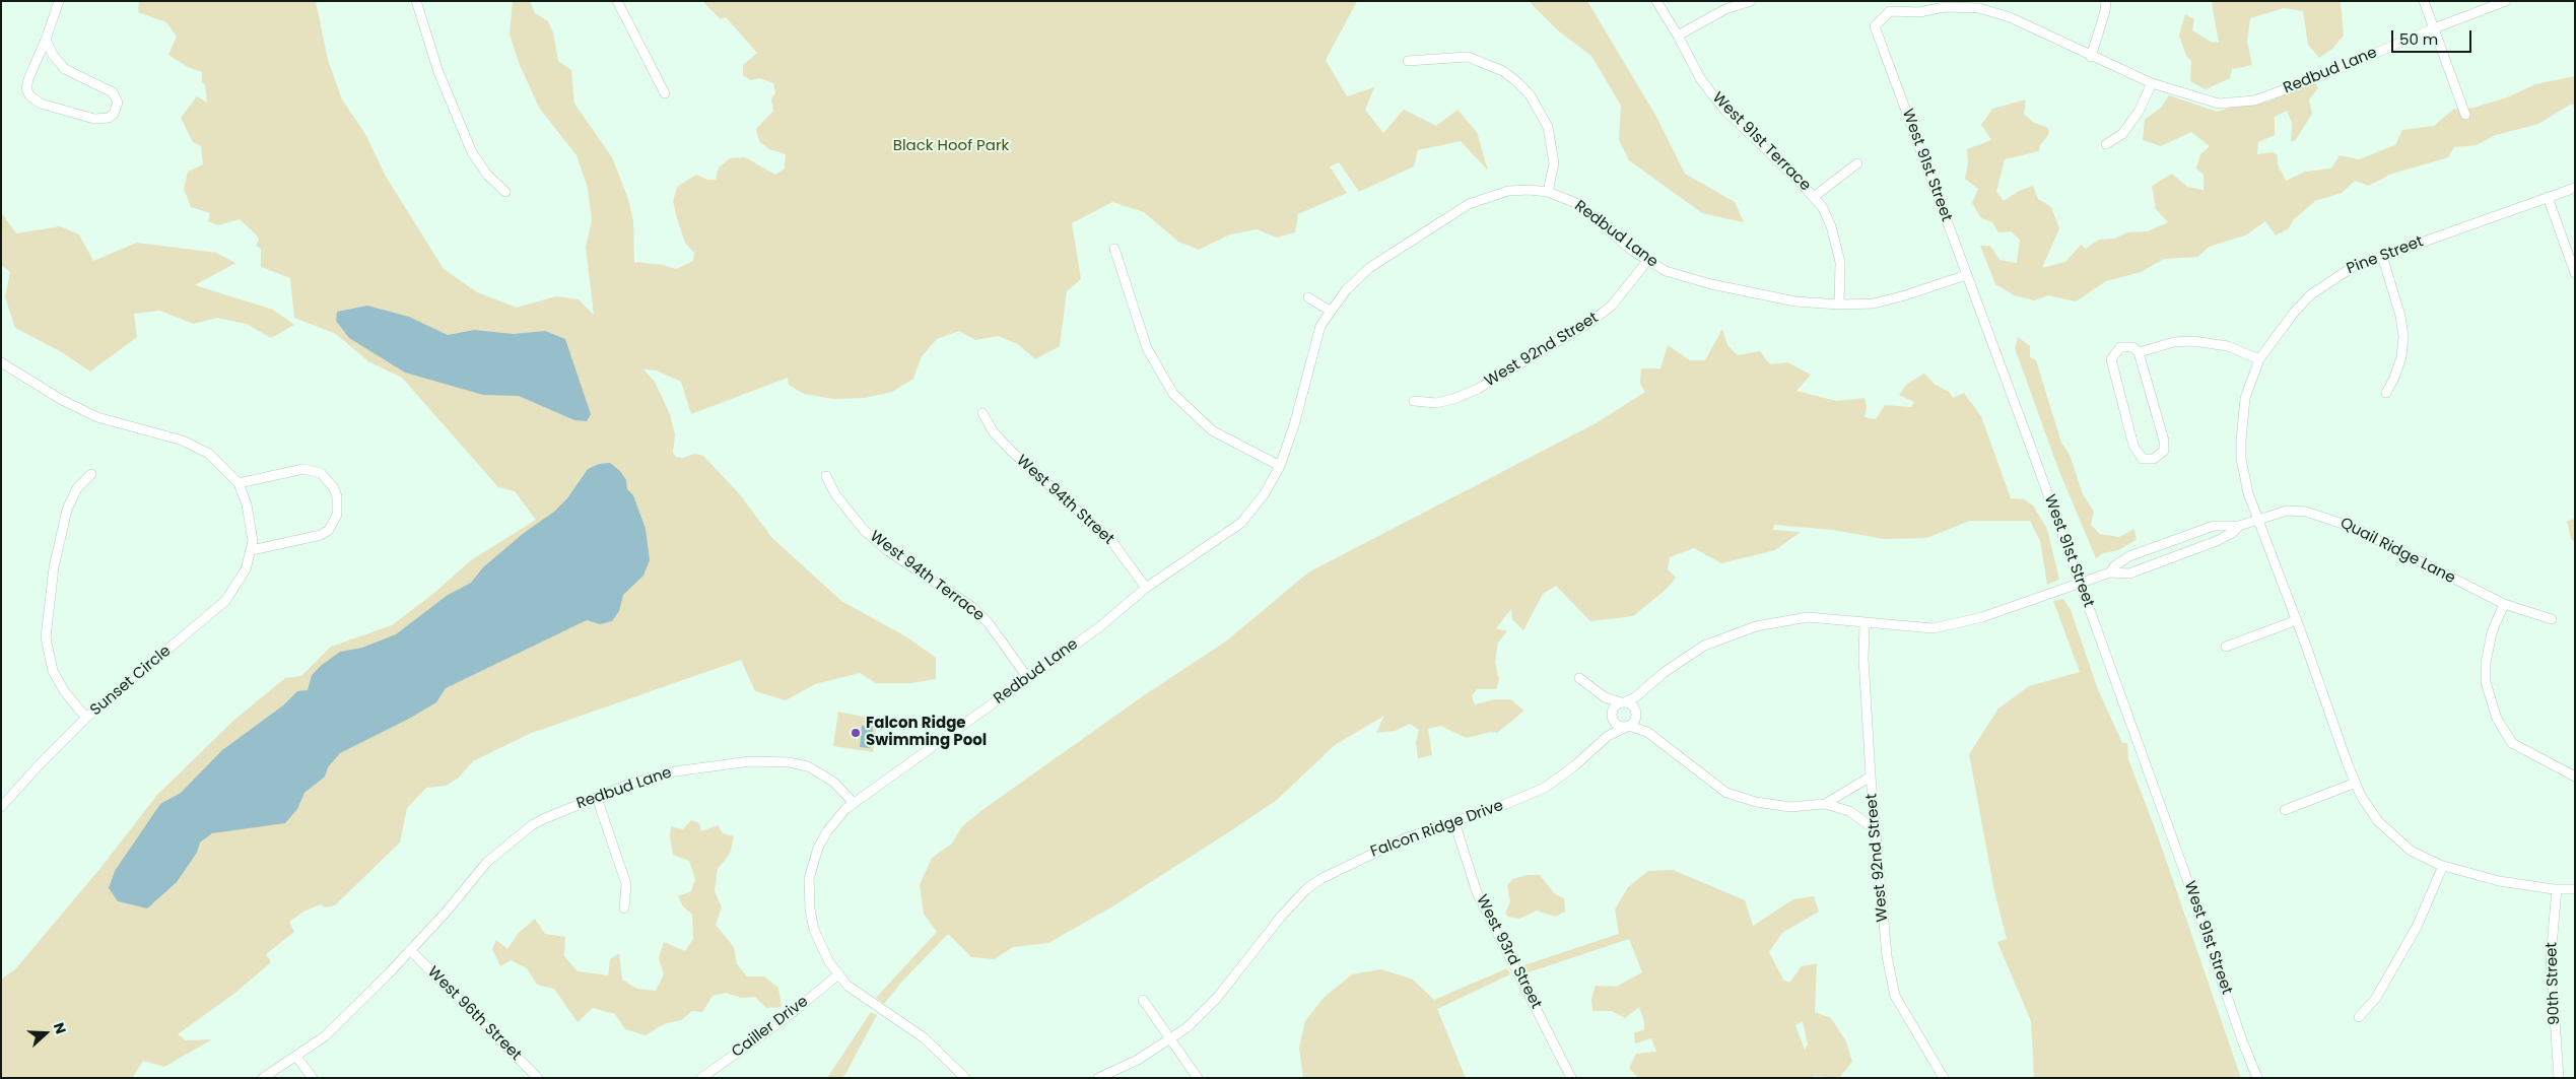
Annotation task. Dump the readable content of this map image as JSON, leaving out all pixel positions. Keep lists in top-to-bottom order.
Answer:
{
  "streets": {
    "street": [
      "Redbud Lane",
      "West 91st Terrace",
      "West 91st Street",
      "Pine Street",
      "West 92nd Street",
      "West 94th Street",
      "Quail Ridge Lane",
      "West 94th Terrace",
      "Sunset Circle",
      "Falcon Ridge Drive",
      "West 93rd Street",
      "90th Street",
      "West 96th Street",
      "Cailler Drive"
    ]
  },
  "crossings": [
    ["Redbud Lane", "West 91st Terrace"],
    ["Redbud Lane", "West 91st Street"],
    ["Redbud Lane", "West 92nd Street"],
    ["Redbud Lane", "West 94th Street"],
    ["Redbud Lane", "West 94th Terrace"],
    ["Redbud Lane", "West 96th Street"],
    ["West 91st Street", "Quail Ridge Lane"],
    ["Pine Street", "Quail Ridge Lane"],
    ["Pine Street", "90th Street"],
    ["Falcon Ridge Drive", "West 93rd Street"]
  ],
  "parks": ["Black Hoof Park"],
  "places": ["Falcon Ridge Swimming Pool"],
  "scale_bar": "50 m",
  "north": "right"
}
